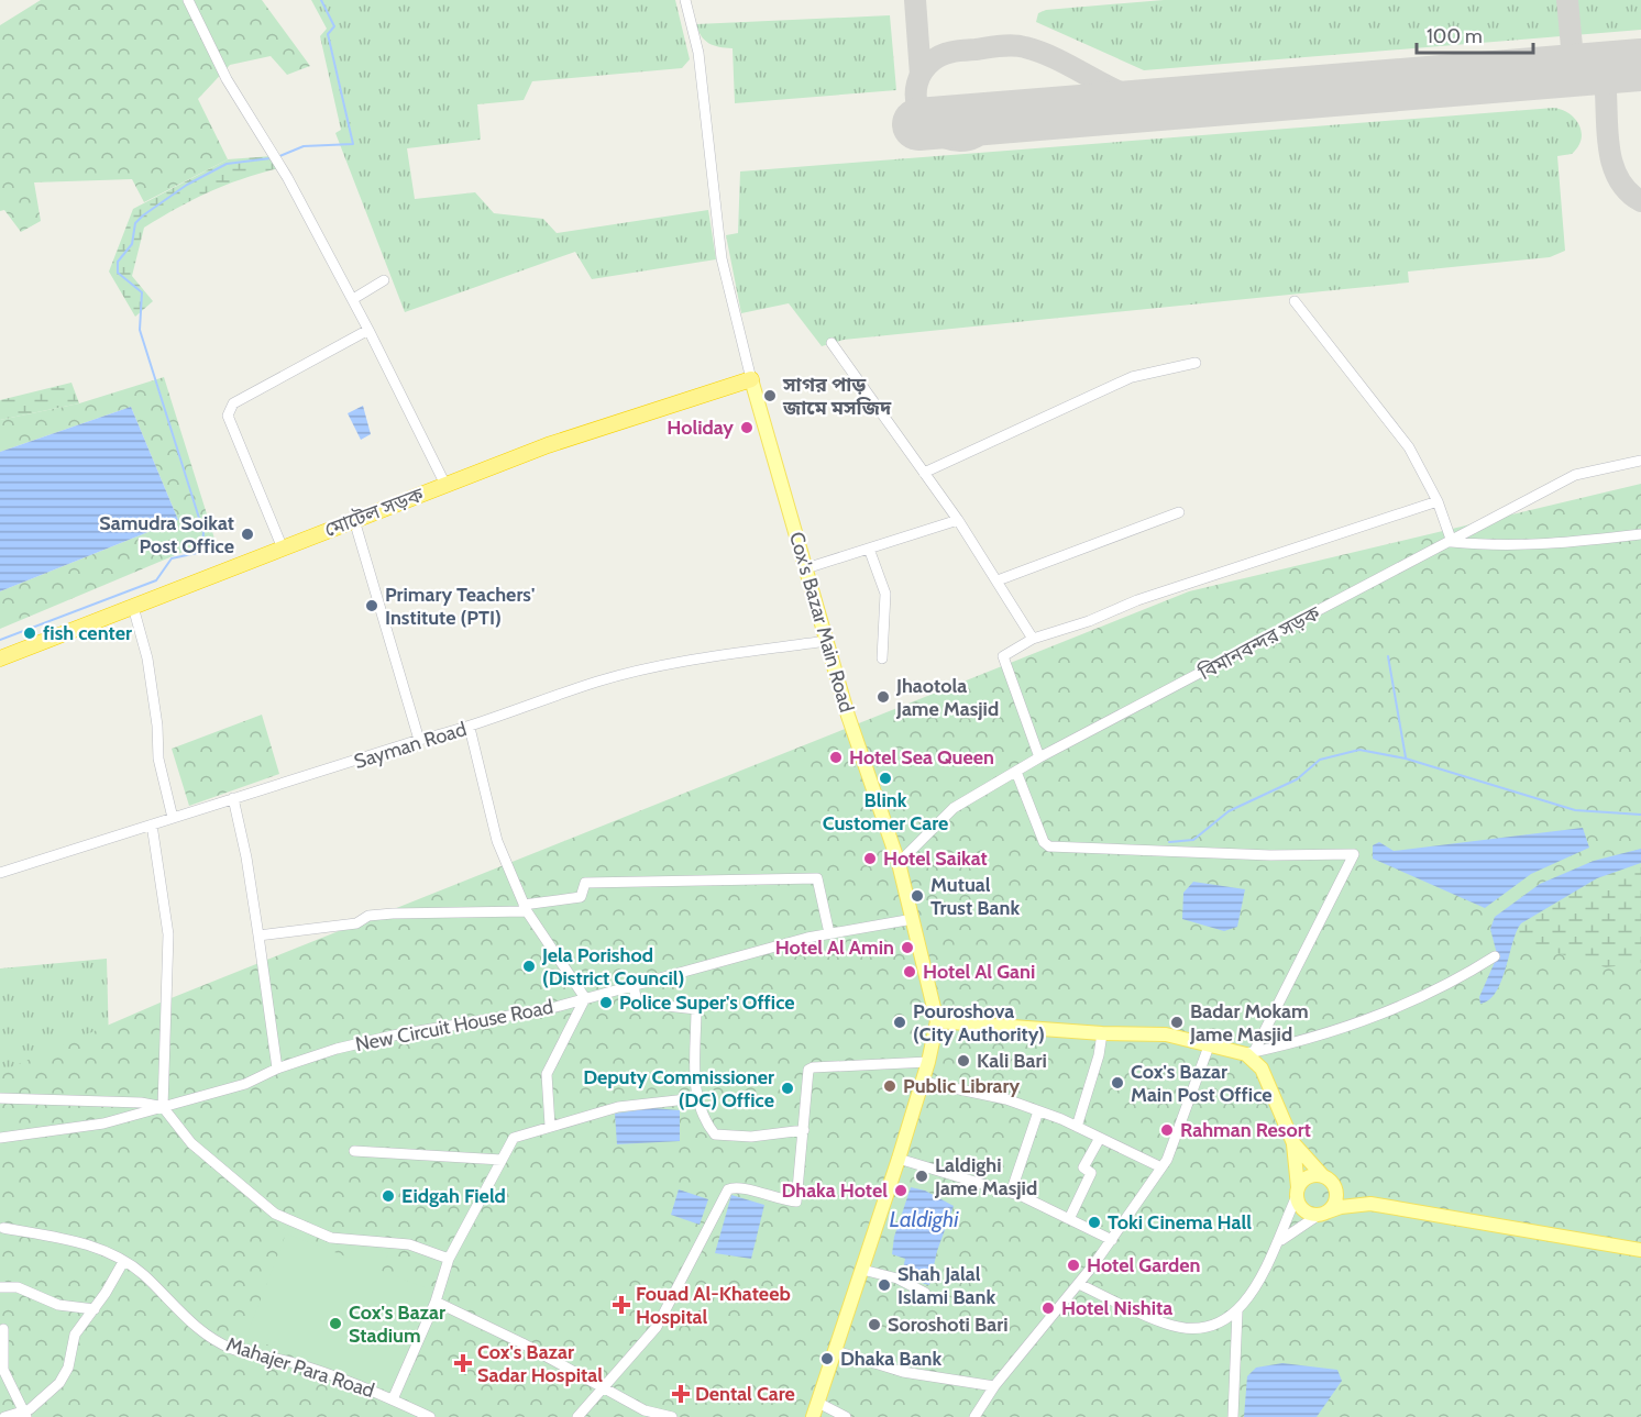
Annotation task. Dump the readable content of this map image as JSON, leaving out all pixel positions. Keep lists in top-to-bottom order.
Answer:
{
  "streets": {
    "highway": ["মোটেল সড়ক"],
    "main road": ["Cox's Bazar Main Road"],
    "street": [
      "বিমানবন্দর সড়ক",
      "Sayman Road",
      "New Circuit House Road",
      "Mahajer Para Road"
    ]
  },
  "crossings": [
    ["মোটেল সড়ক", "Cox's Bazar Main Road"],
    ["Cox's Bazar Main Road", "বিমানবন্দর সড়ক"],
    ["Cox's Bazar Main Road", "Sayman Road"],
    ["Cox's Bazar Main Road", "New Circuit House Road"]
  ],
  "water": ["Laldighi"],
  "places": {
    "other": [
      "সাগর পাড় জামে মসজিদ",
      "Holiday",
      "Samudra Soikat Post Office",
      "Primary Teachers' Institute (PTI)",
      "fish center",
      "Jhaotola Jame Masjid",
      "Hotel Sea Queen",
      "Blink Customer Care",
      "Hotel Saikat",
      "Mutual Trust Bank",
      "Hotel Al Amin",
      "Jela Porishod (District Council)",
      "Hotel Al Gani",
      "Police Super's Office",
      "Pouroshova (City Authority)",
      "Badar Mokam Jame Masjid",
      "Kali Bari",
      "Cox's Bazar Main Post Office",
      "Public Library",
      "Deputy Commissioner (DC) Office",
      "Rahman Resort",
      "Laldighi Jame Masjid",
      "Dhaka Hotel",
      "Eidgah Field",
      "Toki Cinema Hall",
      "Hotel Garden",
      "Shah Jalal Islami Bank",
      "Hotel Nishita",
      "Cox's Bazar Stadium",
      "Soroshoti Bari",
      "Dhaka Bank"
    ],
    "health": ["Fouad Al-Khateeb Hospital", "Cox's Bazar Sadar Hospital", "Dental Care"]
  },
  "scale_bar": "100 m"
}
